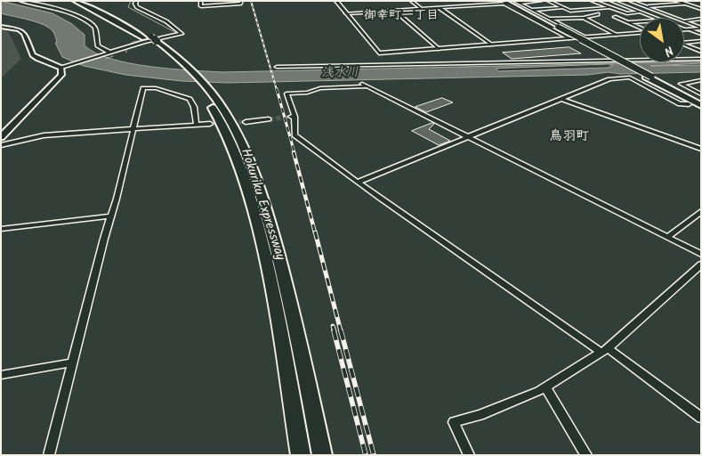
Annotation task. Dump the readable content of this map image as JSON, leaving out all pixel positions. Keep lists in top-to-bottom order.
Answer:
{
  "streets": {
    "highway": ["Hokuriku Expressway"]
  },
  "districts": ["御幸町一丁目", "鳥羽町"],
  "water": ["浅水川"],
  "north": "bottom right"
}
